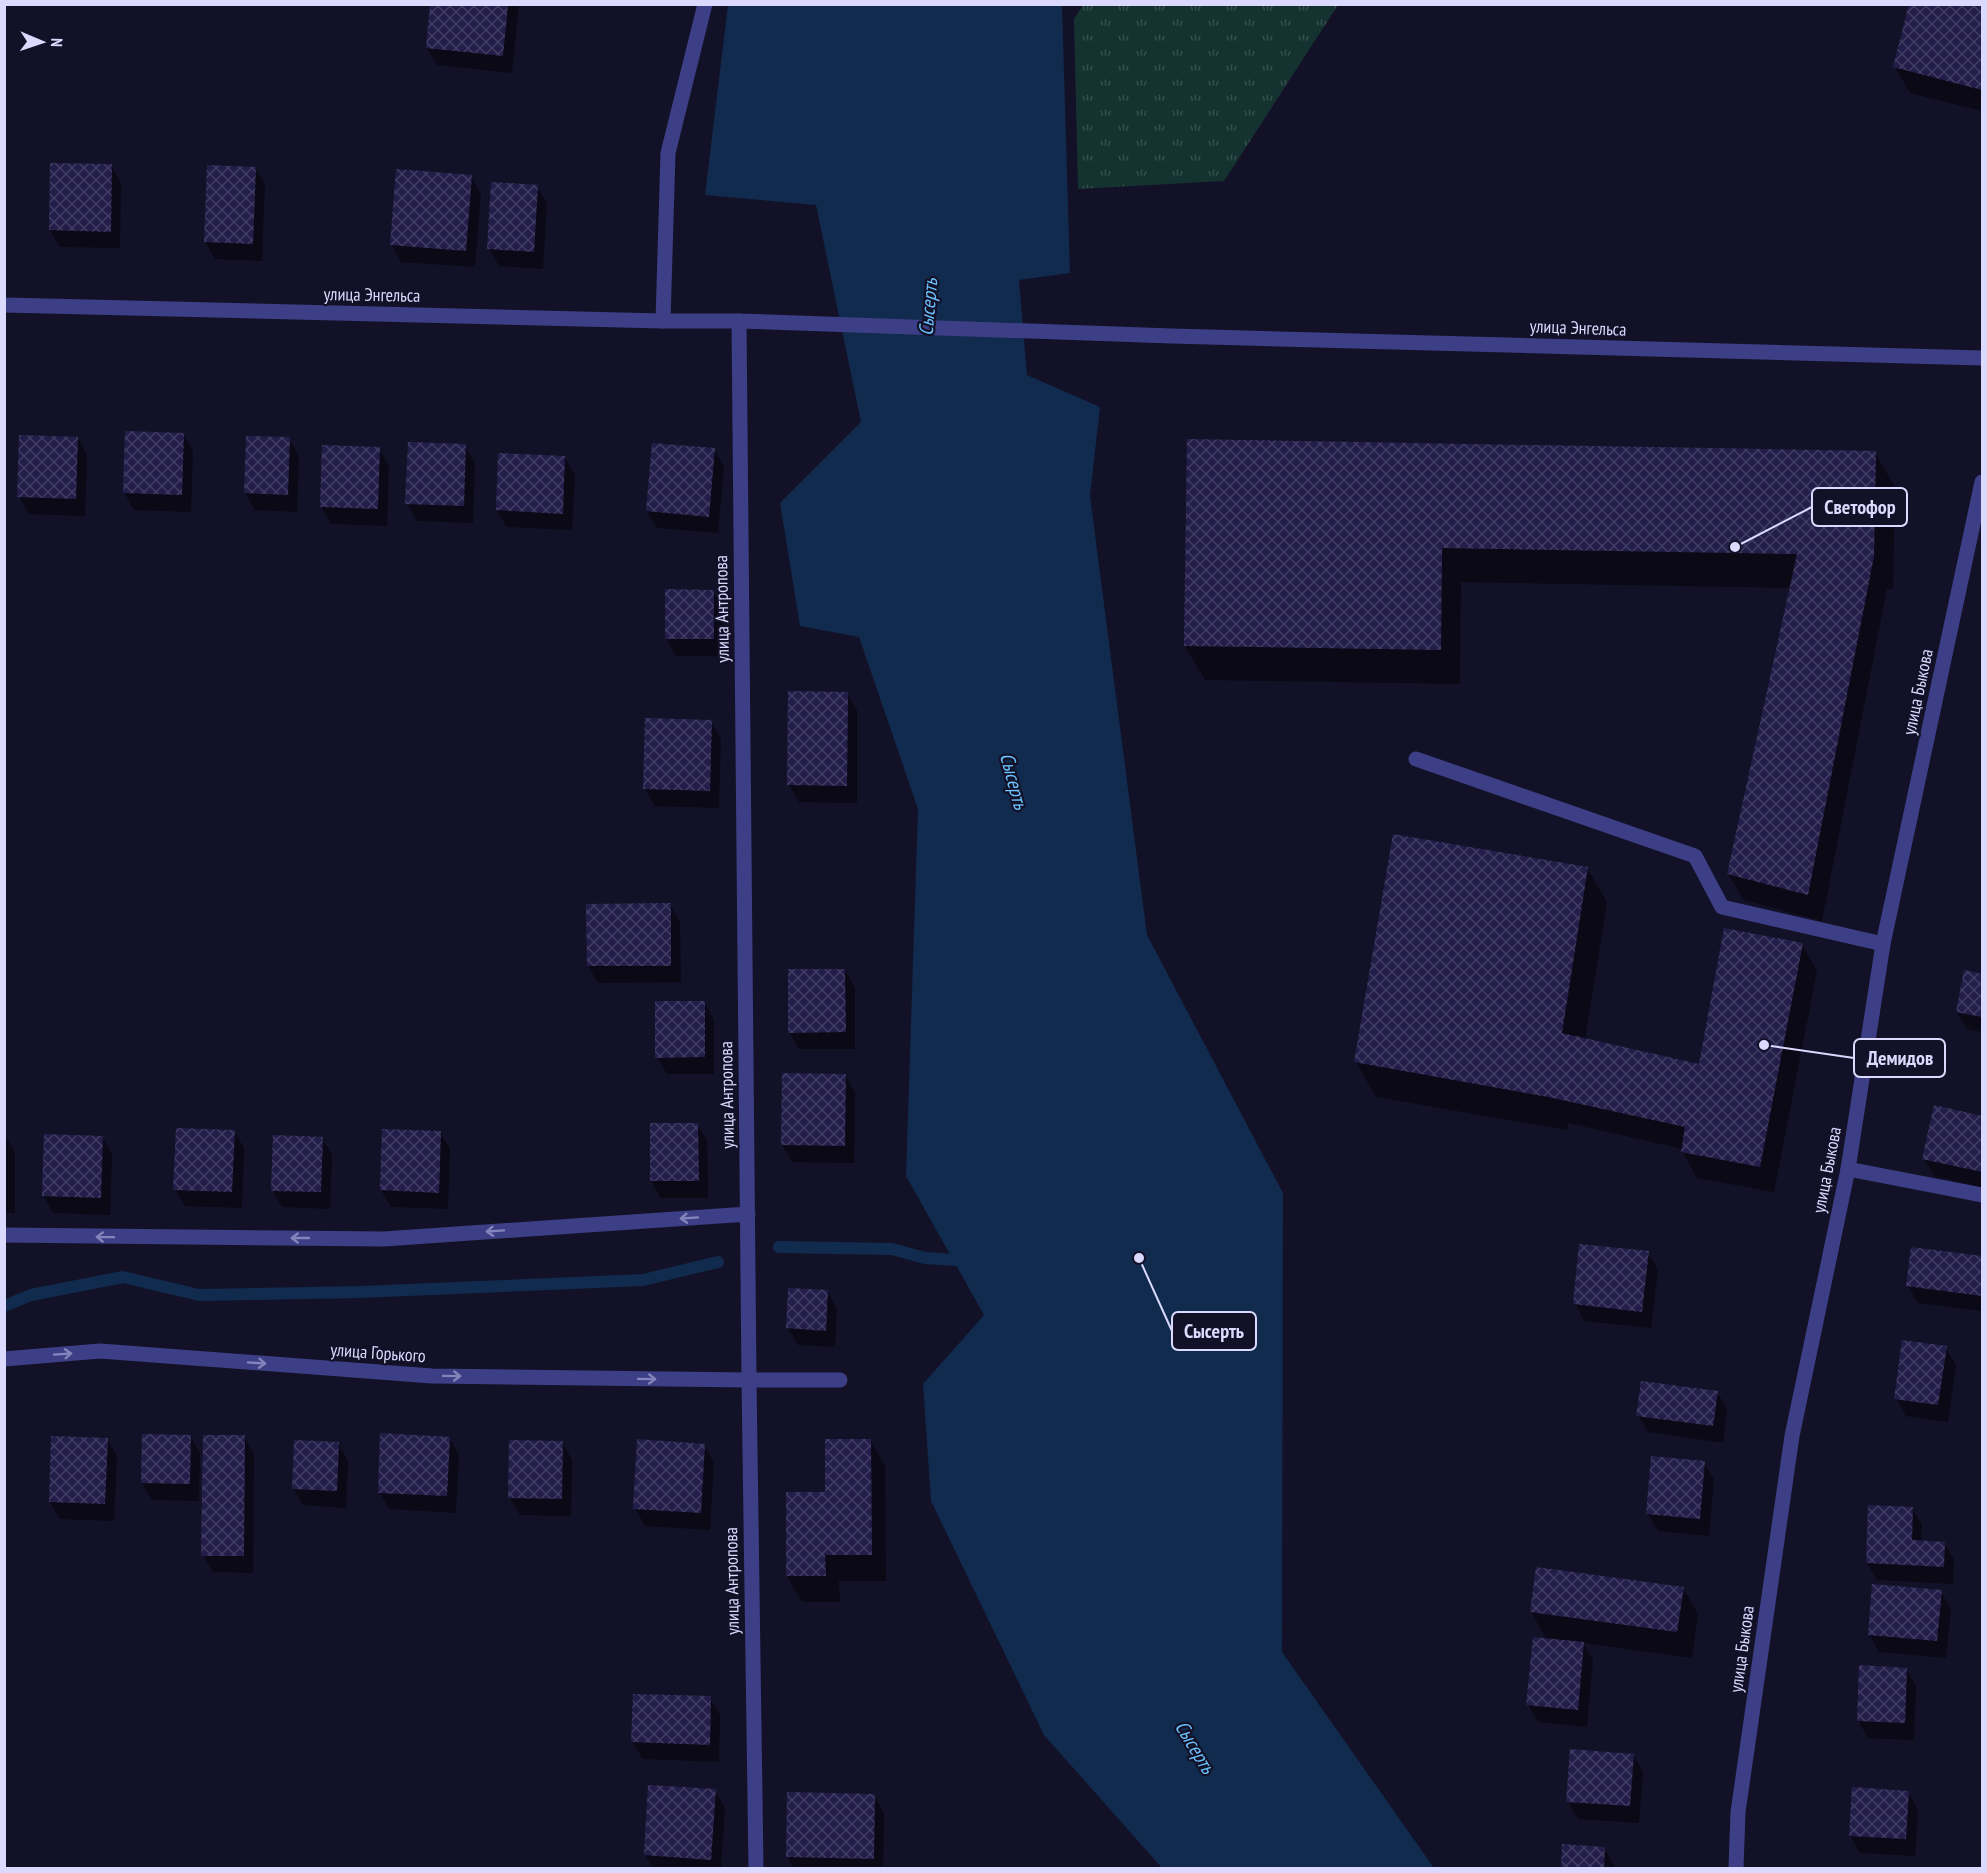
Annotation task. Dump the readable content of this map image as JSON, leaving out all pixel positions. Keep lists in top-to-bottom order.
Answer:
{
  "streets": {
    "street": [
      "улица Энгельса",
      "улица Антропова",
      "улица Быкова",
      "улица Горького"
    ]
  },
  "crossings": [
    ["улица Энгельса", "улица Антропова"],
    ["улица Антропова", "улица Горького"]
  ],
  "water": ["Сысерть"],
  "places": ["Светофор", "Демидов", "Сысерть"],
  "north": "right"
}
